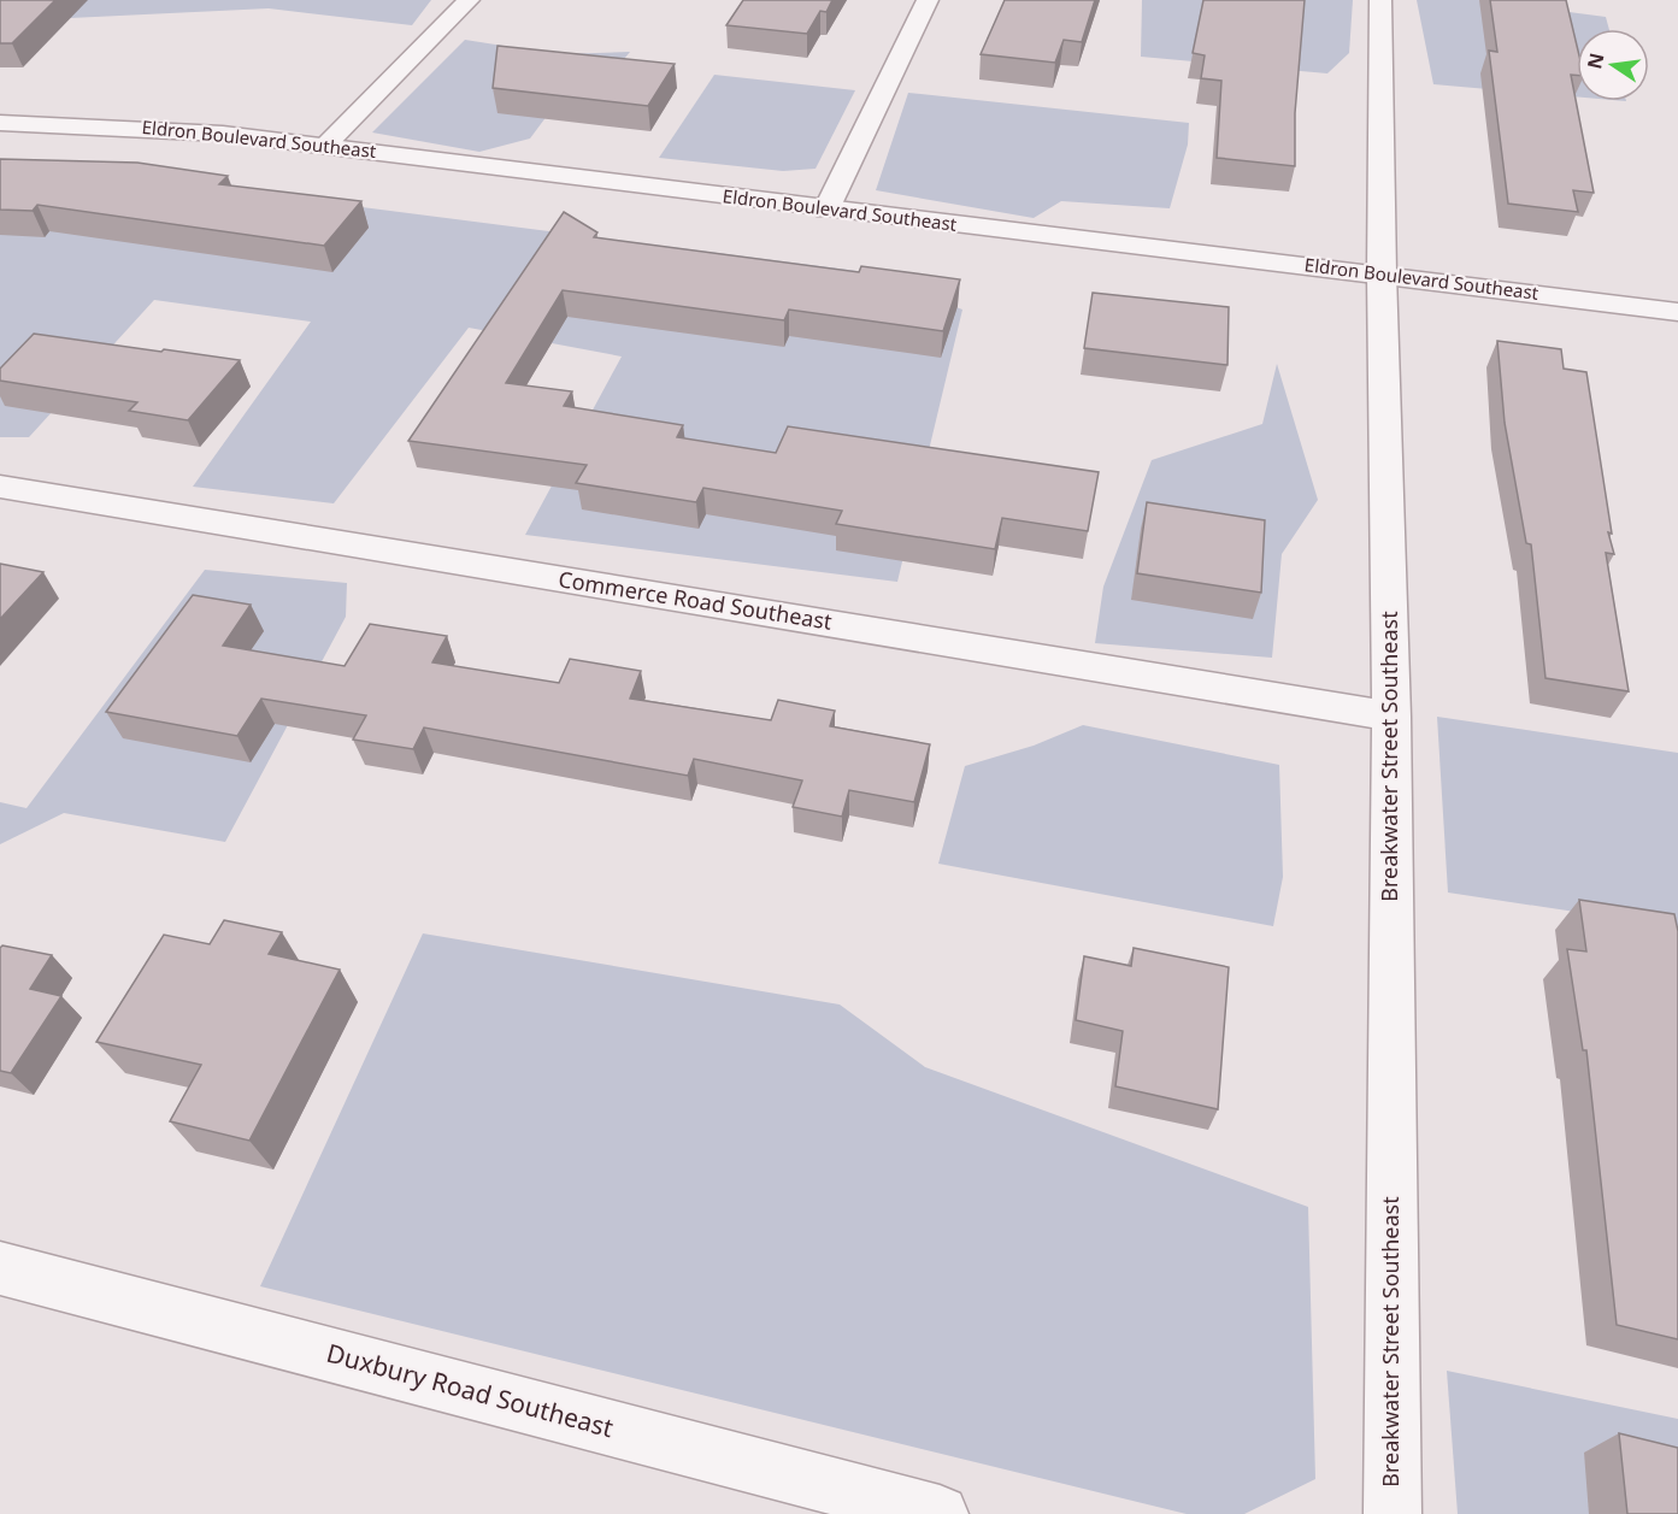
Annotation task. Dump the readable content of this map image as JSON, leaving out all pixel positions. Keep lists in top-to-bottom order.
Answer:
{
  "streets": {
    "street": [
      "Eldron Boulevard Southeast",
      "Commerce Road Southeast",
      "Breakwater Street Southeast",
      "Duxbury Road Southeast"
    ]
  },
  "crossings": [
    ["Eldron Boulevard Southeast", "Breakwater Street Southeast"],
    ["Commerce Road Southeast", "Breakwater Street Southeast"]
  ],
  "north": "left"
}
